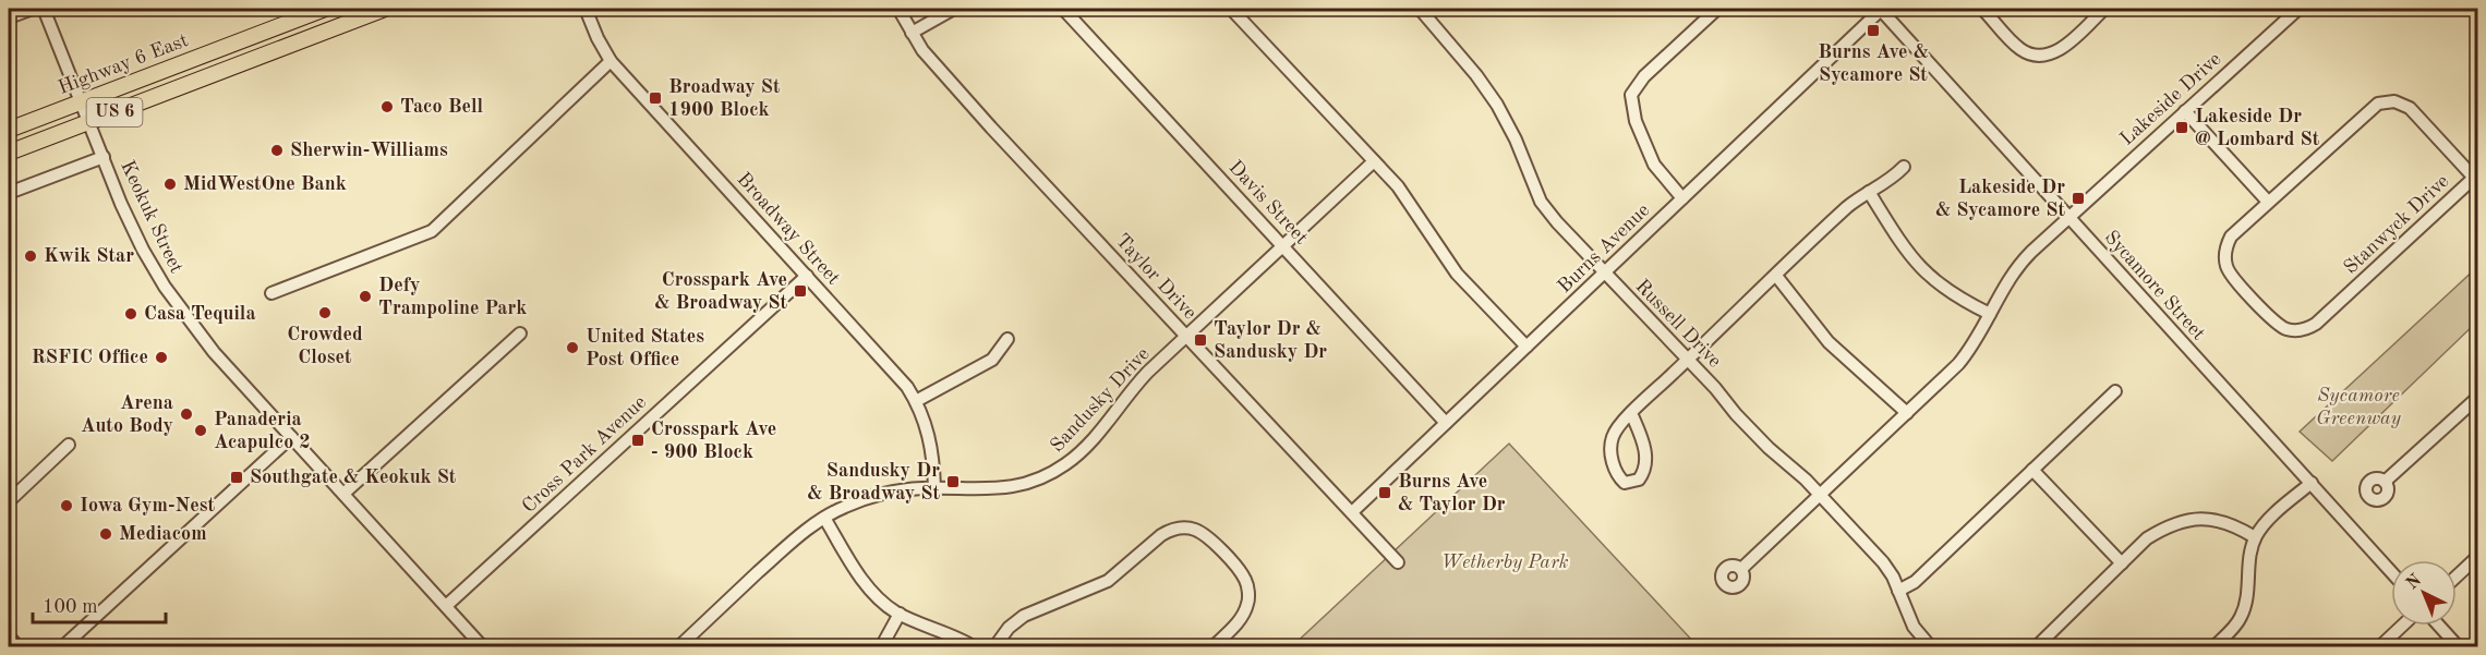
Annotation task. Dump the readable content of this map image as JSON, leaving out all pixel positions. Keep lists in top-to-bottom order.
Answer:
{
  "streets": {
    "main road": ["Highway 6 East", "US 6"],
    "street": [
      "Lakeside Drive",
      "Davis Street",
      "Keokuk Street",
      "Stanwyck Drive",
      "Broadway Street",
      "Burns Avenue",
      "Taylor Drive",
      "Sycamore Street",
      "Russell Drive",
      "Sandusky Drive",
      "Cross Park Avenue"
    ]
  },
  "crossings": [
    ["Highway 6 East", "Keokuk Street"],
    ["Lakeside Drive", "Sycamore Street"],
    ["Lakeside Drive", "Russell Drive"],
    ["US 6", "Keokuk Street"],
    ["Davis Street", "Burns Avenue"],
    ["Davis Street", "Sandusky Drive"],
    ["Keokuk Street", "Cross Park Avenue"],
    ["Broadway Street", "Sandusky Drive"],
    ["Broadway Street", "Cross Park Avenue"],
    ["Burns Avenue", "Taylor Drive"],
    ["Burns Avenue", "Sycamore Street"],
    ["Burns Avenue", "Russell Drive"],
    ["Taylor Drive", "Sandusky Drive"]
  ],
  "parks": ["Sycamore Greenway", "Wetherby Park"],
  "places": {
    "transit": [
      "Burns Ave & Sycamore St",
      "Broadway St 1900 Block",
      "Lakeside Dr @ Lombard St",
      "Lakeside Dr & Sycamore St",
      "Crosspark Ave & Broadway St",
      "Taylor Dr & Sandusky Dr",
      "Crosspark Ave - 900 Block",
      "Southgate & Keokuk St",
      "Sandusky Dr & Broadway St",
      "Burns Ave & Taylor Dr"
    ],
    "other": [
      "Taco Bell",
      "Sherwin-Williams",
      "MidWestOne Bank",
      "Kwik Star",
      "Defy Trampoline Park",
      "Crowded Closet",
      "Casa Tequila",
      "United States Post Office",
      "RSFIC Office",
      "Arena Auto Body",
      "Panaderia Acapulco 2",
      "Iowa Gym-Nest",
      "Mediacom"
    ]
  },
  "scale_bar": "100 m",
  "north": "top left"
}
